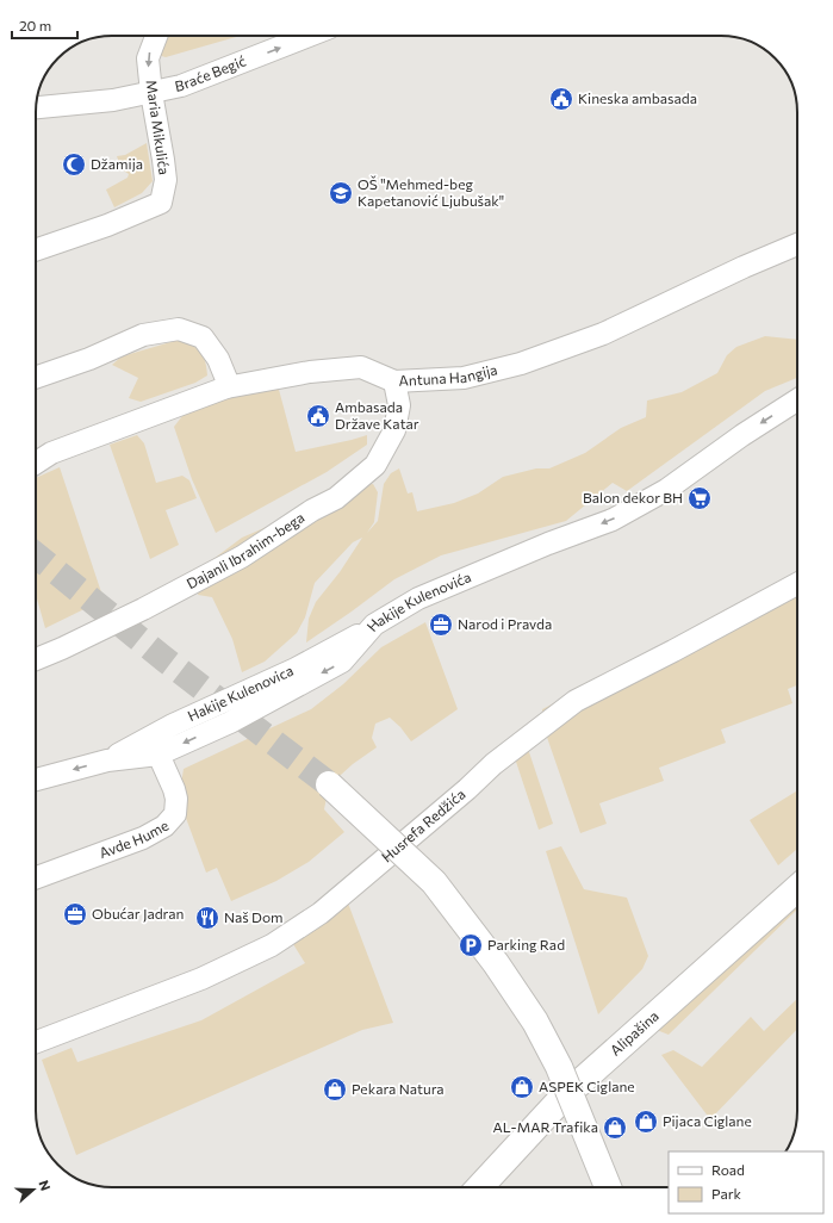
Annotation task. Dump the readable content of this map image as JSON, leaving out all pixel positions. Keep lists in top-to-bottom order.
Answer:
{
  "streets": {
    "main road": ["Alipašina"],
    "street": [
      "Braće Begić",
      "Maria Mikulića",
      "Antuna Hangija",
      "Dajanli Ibrahim-bega",
      "Hakije Kulenovića",
      "Hakije Kulenovica",
      "Husrefa Redžića",
      "Avde Hume"
    ]
  },
  "crossings": [
    ["Braće Begić", "Maria Mikulića"],
    ["Antuna Hangija", "Dajanli Ibrahim-bega"],
    ["Hakije Kulenovića", "Hakije Kulenovica"],
    ["Hakije Kulenovića", "Avde Hume"]
  ],
  "one_way": ["Braće Begić", "Hakije Kulenovića"],
  "places": {
    "public building": ["Kineska ambasada", "Ambasada Države Katar"],
    "mosque": ["Džamija"],
    "school or university": ["OŠ \"Mehmed-beg Kapetanović Ljubušak\""],
    "supermarket": ["Balon dekor BH"],
    "office": ["Narod i Pravda", "Obućar Jadran"],
    "restaurant": ["Naš Dom"],
    "parking": ["Parking Rad"],
    "shop": [
      "ASPEK Ciglane",
      "Pekara Natura",
      "Pijaca Ciglane",
      "AL-MAR Trafika"
    ]
  },
  "legend": ["Road", "Park"],
  "scale_bar": "20 m",
  "north": "right"
}
